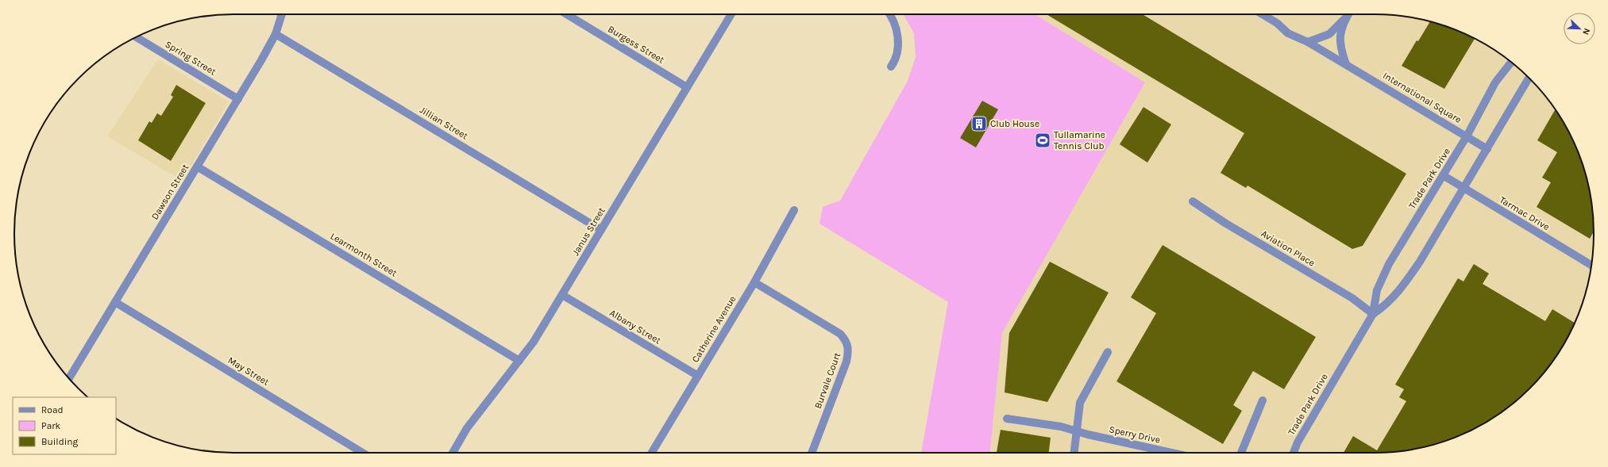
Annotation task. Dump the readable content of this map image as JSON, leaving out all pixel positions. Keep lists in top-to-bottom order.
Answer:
{
  "streets": {
    "street": [
      "Burgess Street",
      "Spring Street",
      "International Square",
      "Jillian Street",
      "Trade Park Drive",
      "Dawson Street",
      "Tarmac Drive",
      "Janus Street",
      "Aviation Place",
      "Learmonth Street",
      "Albany Street",
      "Catherine Avenue",
      "May Street",
      "Burvale Court",
      "Sperry Drive"
    ]
  },
  "crossings": [
    ["Burgess Street", "Janus Street"],
    ["Spring Street", "Dawson Street"],
    ["International Square", "Trade Park Drive"],
    ["Jillian Street", "Dawson Street"],
    ["Jillian Street", "Janus Street"],
    ["Trade Park Drive", "Tarmac Drive"],
    ["Trade Park Drive", "Aviation Place"],
    ["Dawson Street", "Learmonth Street"],
    ["Dawson Street", "May Street"],
    ["Janus Street", "Learmonth Street"],
    ["Janus Street", "Albany Street"],
    ["Albany Street", "Catherine Avenue"],
    ["Catherine Avenue", "Burvale Court"]
  ],
  "places": {
    "building": ["Club House"],
    "sports": ["Tullamarine Tennis Club"]
  },
  "legend": ["Road", "Park", "Building"],
  "north": "bottom right"
}
